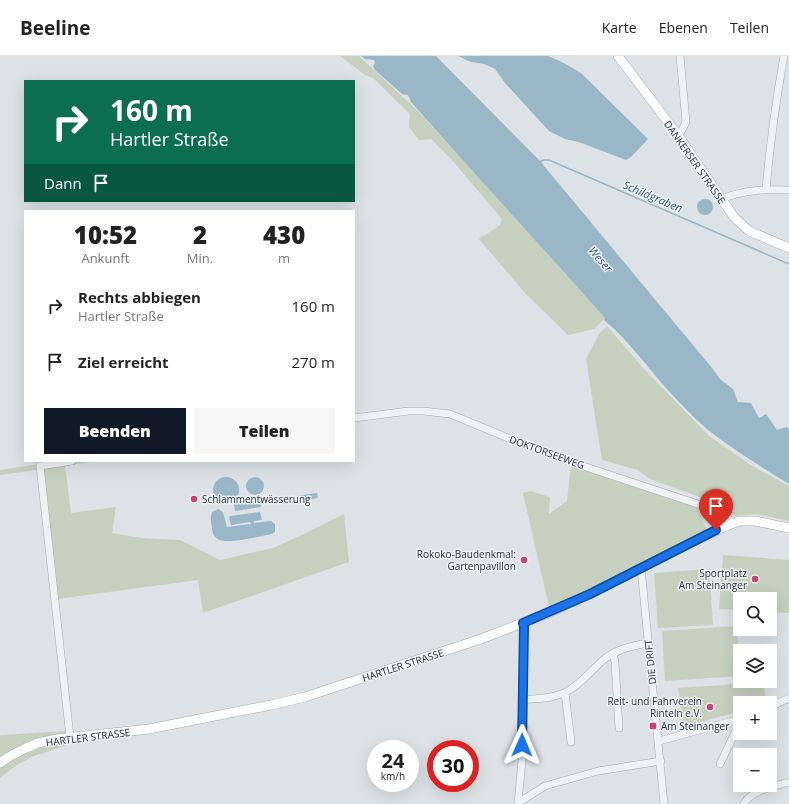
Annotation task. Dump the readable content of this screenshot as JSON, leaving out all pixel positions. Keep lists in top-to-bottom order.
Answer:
{
  "streets": {
    "main road": ["DANKERSER STRASSE", "HARTLER STRASSE"],
    "street": ["DOKTORSEEWEG", "DIE DRIFT"]
  },
  "crossings": [
    ["DOKTORSEEWEG", "HARTLER STRASSE"],
    ["DIE DRIFT", "HARTLER STRASSE"]
  ],
  "water": ["Schildgraben", "Weser"],
  "places": {
    "other": [
      "Schlammentwässerung",
      "Rokoko-Baudenkmal: Gartenpavillon",
      "Sportplatz Am Steinanger",
      "Reit- und Fahrverein Rinteln e.V."
    ],
    "transit": ["Am Steinanger"]
  },
  "page": {
    "header": "Beeline",
    "nav": ["Karte", "Ebenen", "Teilen"],
    "turn": ["160 m", "Hartler Straße"],
    "then": "Dann",
    "eta": [
      "10:52",
      "Ankunft",
      "2",
      "Min.",
      "430",
      "m"
    ],
    "list": [
      {
        "name": "Rechts abbiegen",
        "note": "Hartler Straße",
        "value": "160 m"
      },
      {
        "name": "Ziel erreicht",
        "value": "270 m"
      }
    ],
    "buttons": ["Beenden", "Teilen"],
    "map_buttons": ["+", "−"],
    "speed": "24 km/h",
    "limit": "30"
  }
}
